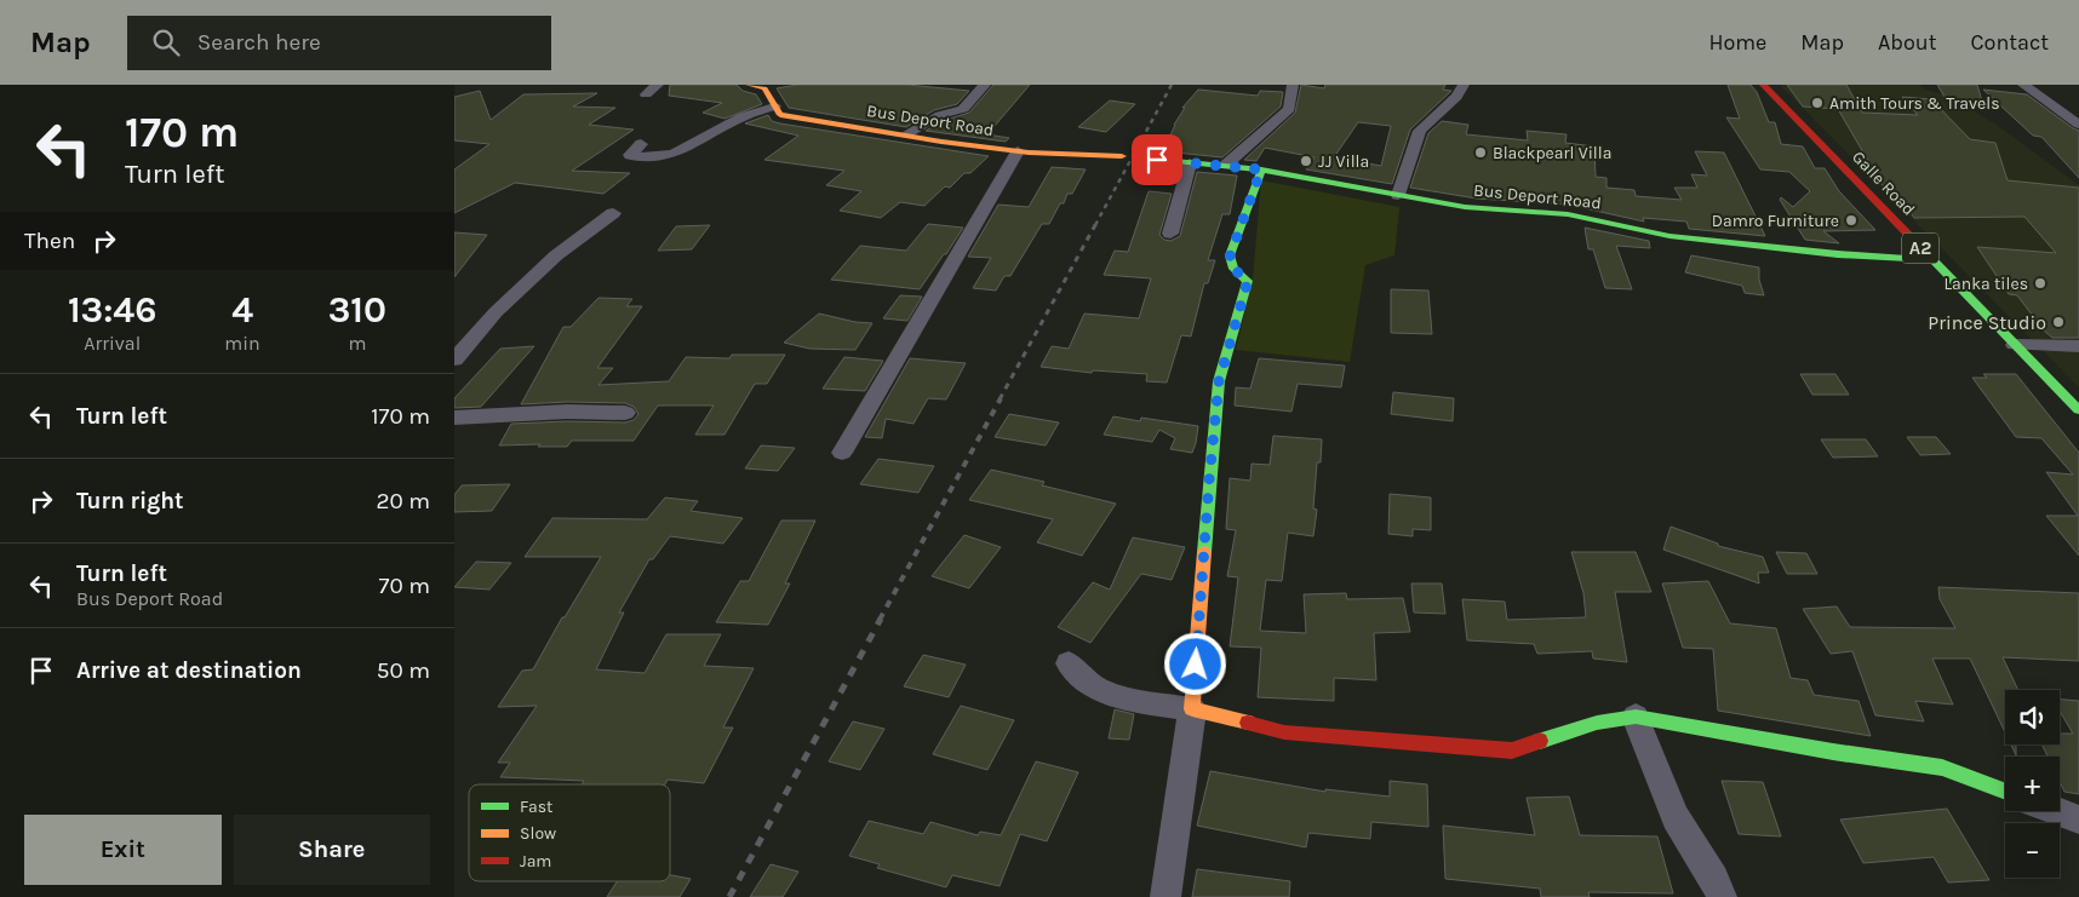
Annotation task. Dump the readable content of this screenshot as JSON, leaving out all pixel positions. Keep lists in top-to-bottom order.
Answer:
{
  "streets": {
    "main road": ["Bus Deport Road", "Galle Road", "A2"]
  },
  "crossings": [
    ["Bus Deport Road", "Galle Road"]
  ],
  "places": [
    "Amith Tours & Travels",
    "Blackpearl Villa",
    "JJ Villa",
    "Damro Furniture",
    "Lanka tiles",
    "Prince Studio"
  ],
  "legend": ["Fast", "Slow", "Jam"],
  "page": {
    "header": "Map",
    "search": "Search here",
    "nav": [
      "Home",
      "Map",
      "About",
      "Contact"
    ],
    "turn": ["170 m", "Turn left"],
    "then": "Then",
    "eta": [
      "13:46",
      "Arrival",
      "4",
      "min",
      "310",
      "m"
    ],
    "list": [
      {
        "name": "Turn left",
        "value": "170 m"
      },
      {
        "name": "Turn right",
        "value": "20 m"
      },
      {
        "name": "Turn left",
        "note": "Bus Deport Road",
        "value": "70 m"
      },
      {
        "name": "Arrive at destination",
        "value": "50 m"
      }
    ],
    "map_buttons": ["+", "−"],
    "buttons": ["Exit", "Share"]
  }
}
